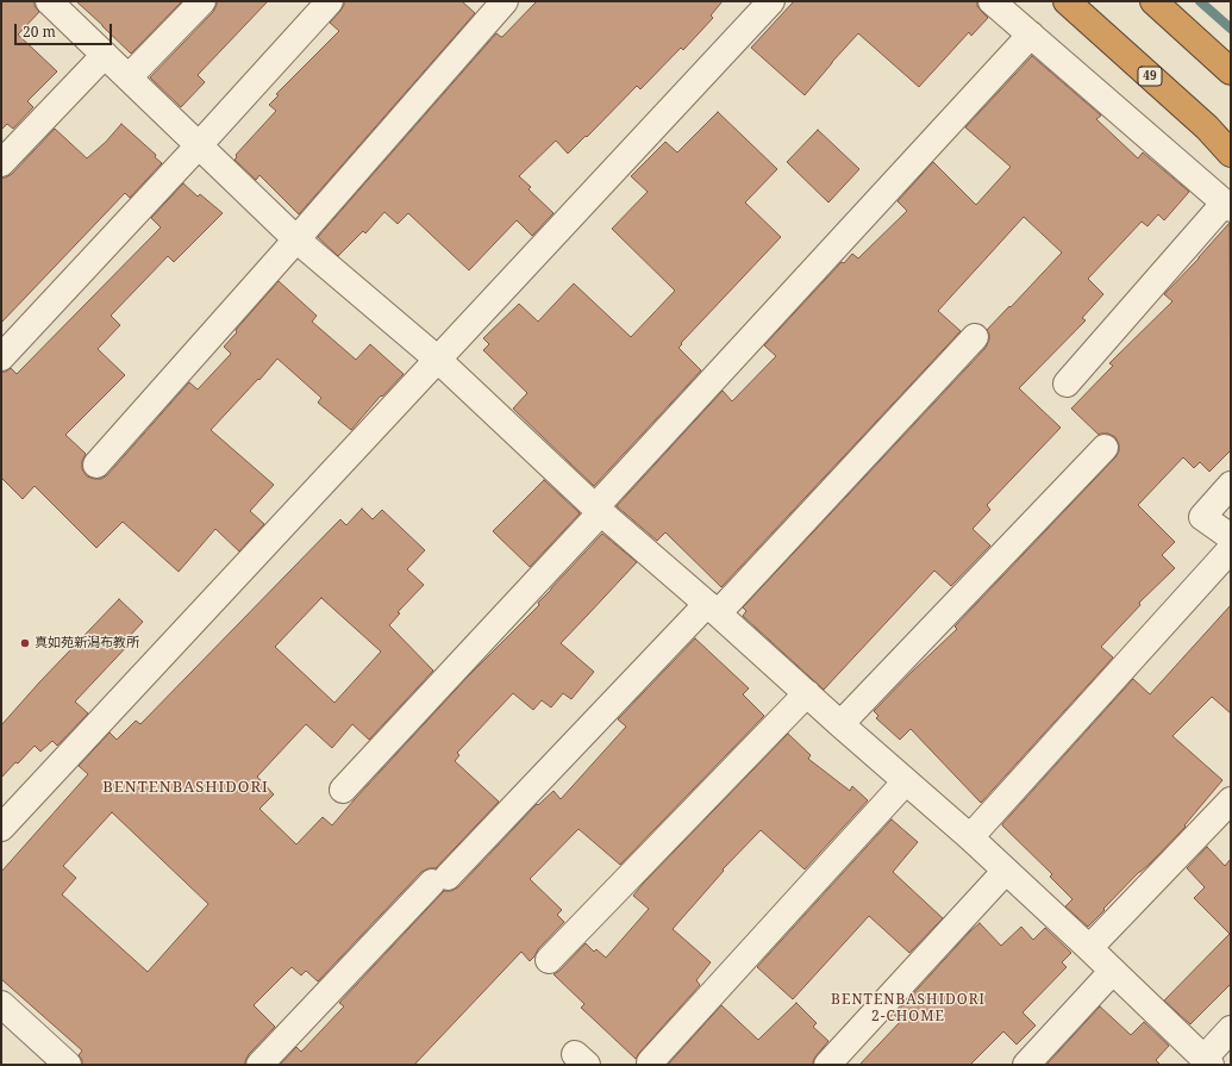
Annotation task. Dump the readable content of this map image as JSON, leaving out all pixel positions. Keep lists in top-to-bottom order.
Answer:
{
  "streets": {
    "highway": ["49"]
  },
  "districts": ["BENTENBASHIDORI", "BENTENBASHIDORI 2-CHOME"],
  "places": ["真如苑新潟布教所"],
  "scale_bar": "20 m"
}
